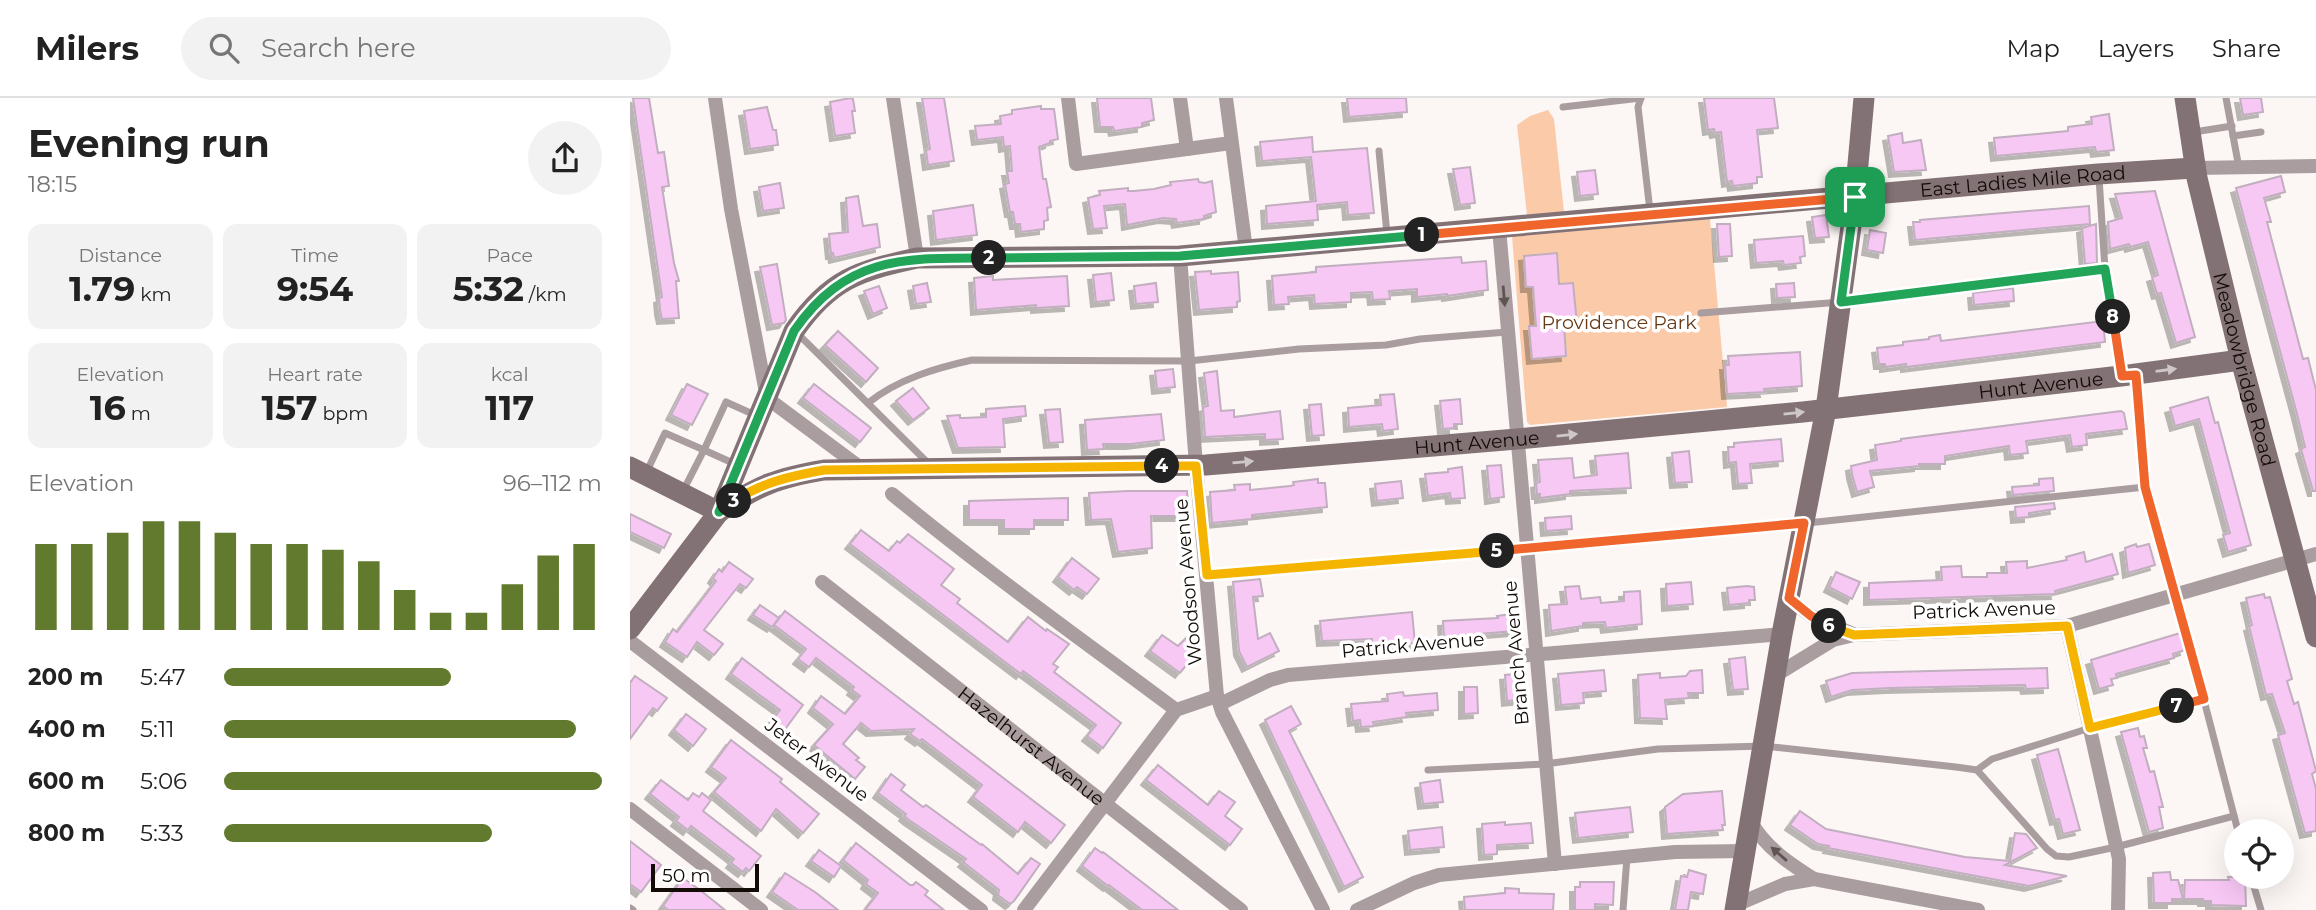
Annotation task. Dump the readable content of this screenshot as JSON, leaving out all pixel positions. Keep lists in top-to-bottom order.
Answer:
{
  "streets": {
    "street": [
      "East Ladies Mile Road",
      "Meadowbridge Road",
      "Hunt Avenue",
      "Woodson Avenue",
      "Patrick Avenue",
      "Branch Avenue",
      "Hazelhurst Avenue",
      "Jeter Avenue"
    ]
  },
  "crossings": [
    ["East Ladies Mile Road", "Meadowbridge Road"],
    ["East Ladies Mile Road", "Hunt Avenue"],
    ["East Ladies Mile Road", "Woodson Avenue"],
    ["East Ladies Mile Road", "Branch Avenue"],
    ["Meadowbridge Road", "Hunt Avenue"],
    ["Meadowbridge Road", "Patrick Avenue"],
    ["Hunt Avenue", "Woodson Avenue"],
    ["Hunt Avenue", "Branch Avenue"],
    ["Woodson Avenue", "Patrick Avenue"],
    ["Patrick Avenue", "Branch Avenue"]
  ],
  "one_way": ["Hunt Avenue"],
  "parks": ["Providence Park"],
  "scale_bar": "50 m",
  "page": {
    "header": "Milers",
    "search": "Search here",
    "nav": ["Map", "Layers", "Share"],
    "heading": ["Evening run", "18:15"],
    "stats": [
      ["Distance", "1.79 km"],
      ["Time", "9:54"],
      ["Pace", "5:32 /km"],
      ["Elevation", "16 m"],
      ["Heart rate", "157 bpm"],
      ["kcal", "117"]
    ],
    "pins": [
      "1",
      "2",
      "8",
      "4",
      "3",
      "5",
      "6",
      "7"
    ],
    "chart": ["Elevation", "96–112 m"],
    "list": [
      {
        "name": "200 m",
        "note": "5:47"
      },
      {
        "name": "400 m",
        "note": "5:11"
      },
      {
        "name": "600 m",
        "note": "5:06"
      },
      {
        "name": "800 m",
        "note": "5:33"
      }
    ],
    "scale": "50 m"
  }
}
